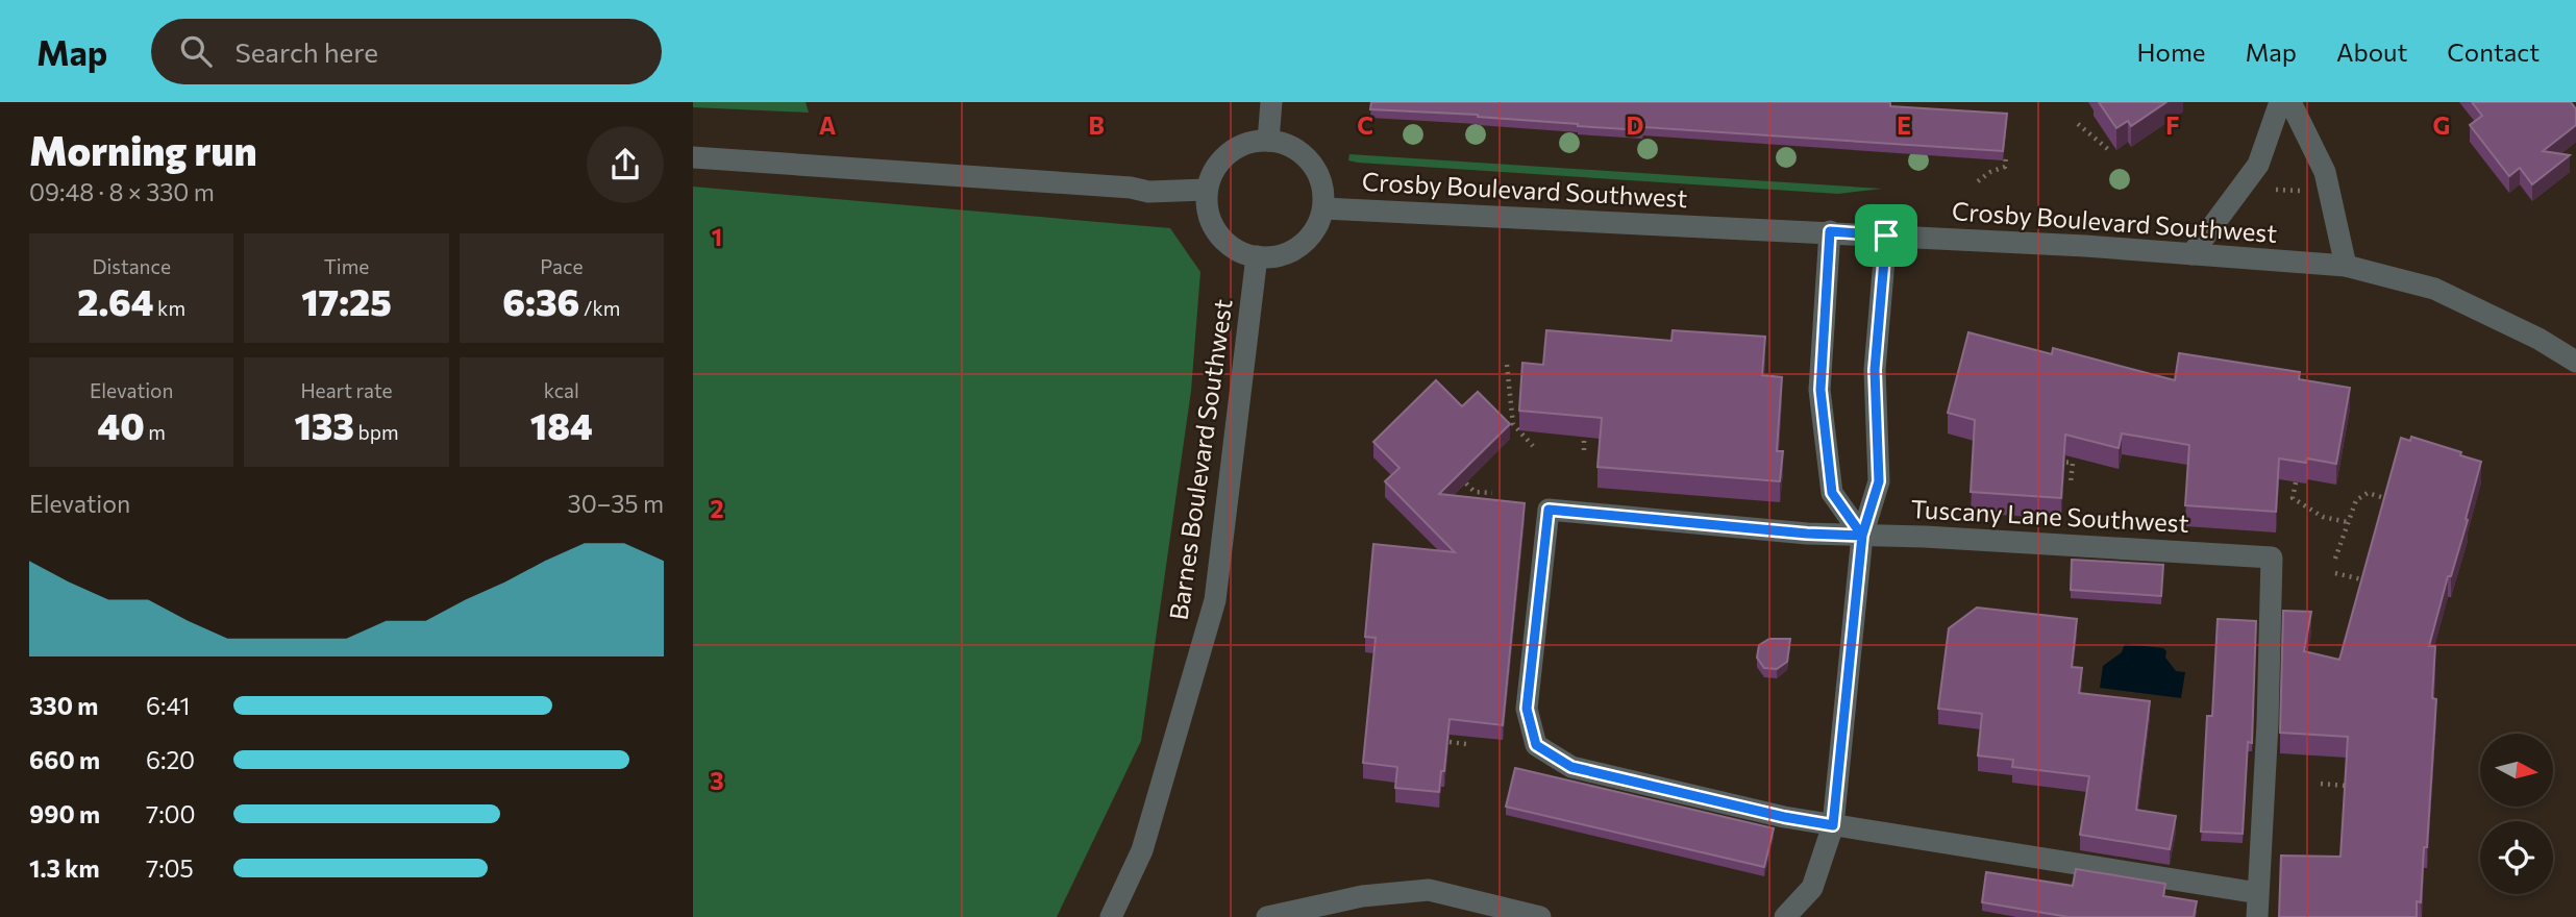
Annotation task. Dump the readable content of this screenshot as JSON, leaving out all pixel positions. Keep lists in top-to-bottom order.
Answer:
{
  "streets": {
    "street": ["Crosby Boulevard Southwest", "Barnes Boulevard Southwest", "Tuscany Lane Southwest"]
  },
  "crossings": [
    ["Crosby Boulevard Southwest", "Barnes Boulevard Southwest"]
  ],
  "north": "right",
  "page": {
    "header": "Map",
    "search": "Search here",
    "nav": [
      "Home",
      "Map",
      "About",
      "Contact"
    ],
    "heading": ["Morning run", "09:48 · 8 × 330 m"],
    "stats": [
      ["Distance", "2.64 km"],
      ["Time", "17:25"],
      ["Pace", "6:36 /km"],
      ["Elevation", "40 m"],
      ["Heart rate", "133 bpm"],
      ["kcal", "184"]
    ],
    "chart": ["Elevation", "30–35 m"],
    "list": [
      {
        "name": "330 m",
        "note": "6:41"
      },
      {
        "name": "660 m",
        "note": "6:20"
      },
      {
        "name": "990 m",
        "note": "7:00"
      },
      {
        "name": "1.3 km",
        "note": "7:05"
      }
    ]
  },
  "grid": {
    "columns": [
      "A",
      "B",
      "C",
      "D",
      "E",
      "F",
      "G"
    ],
    "rows": ["1", "2", "3"]
  }
}
